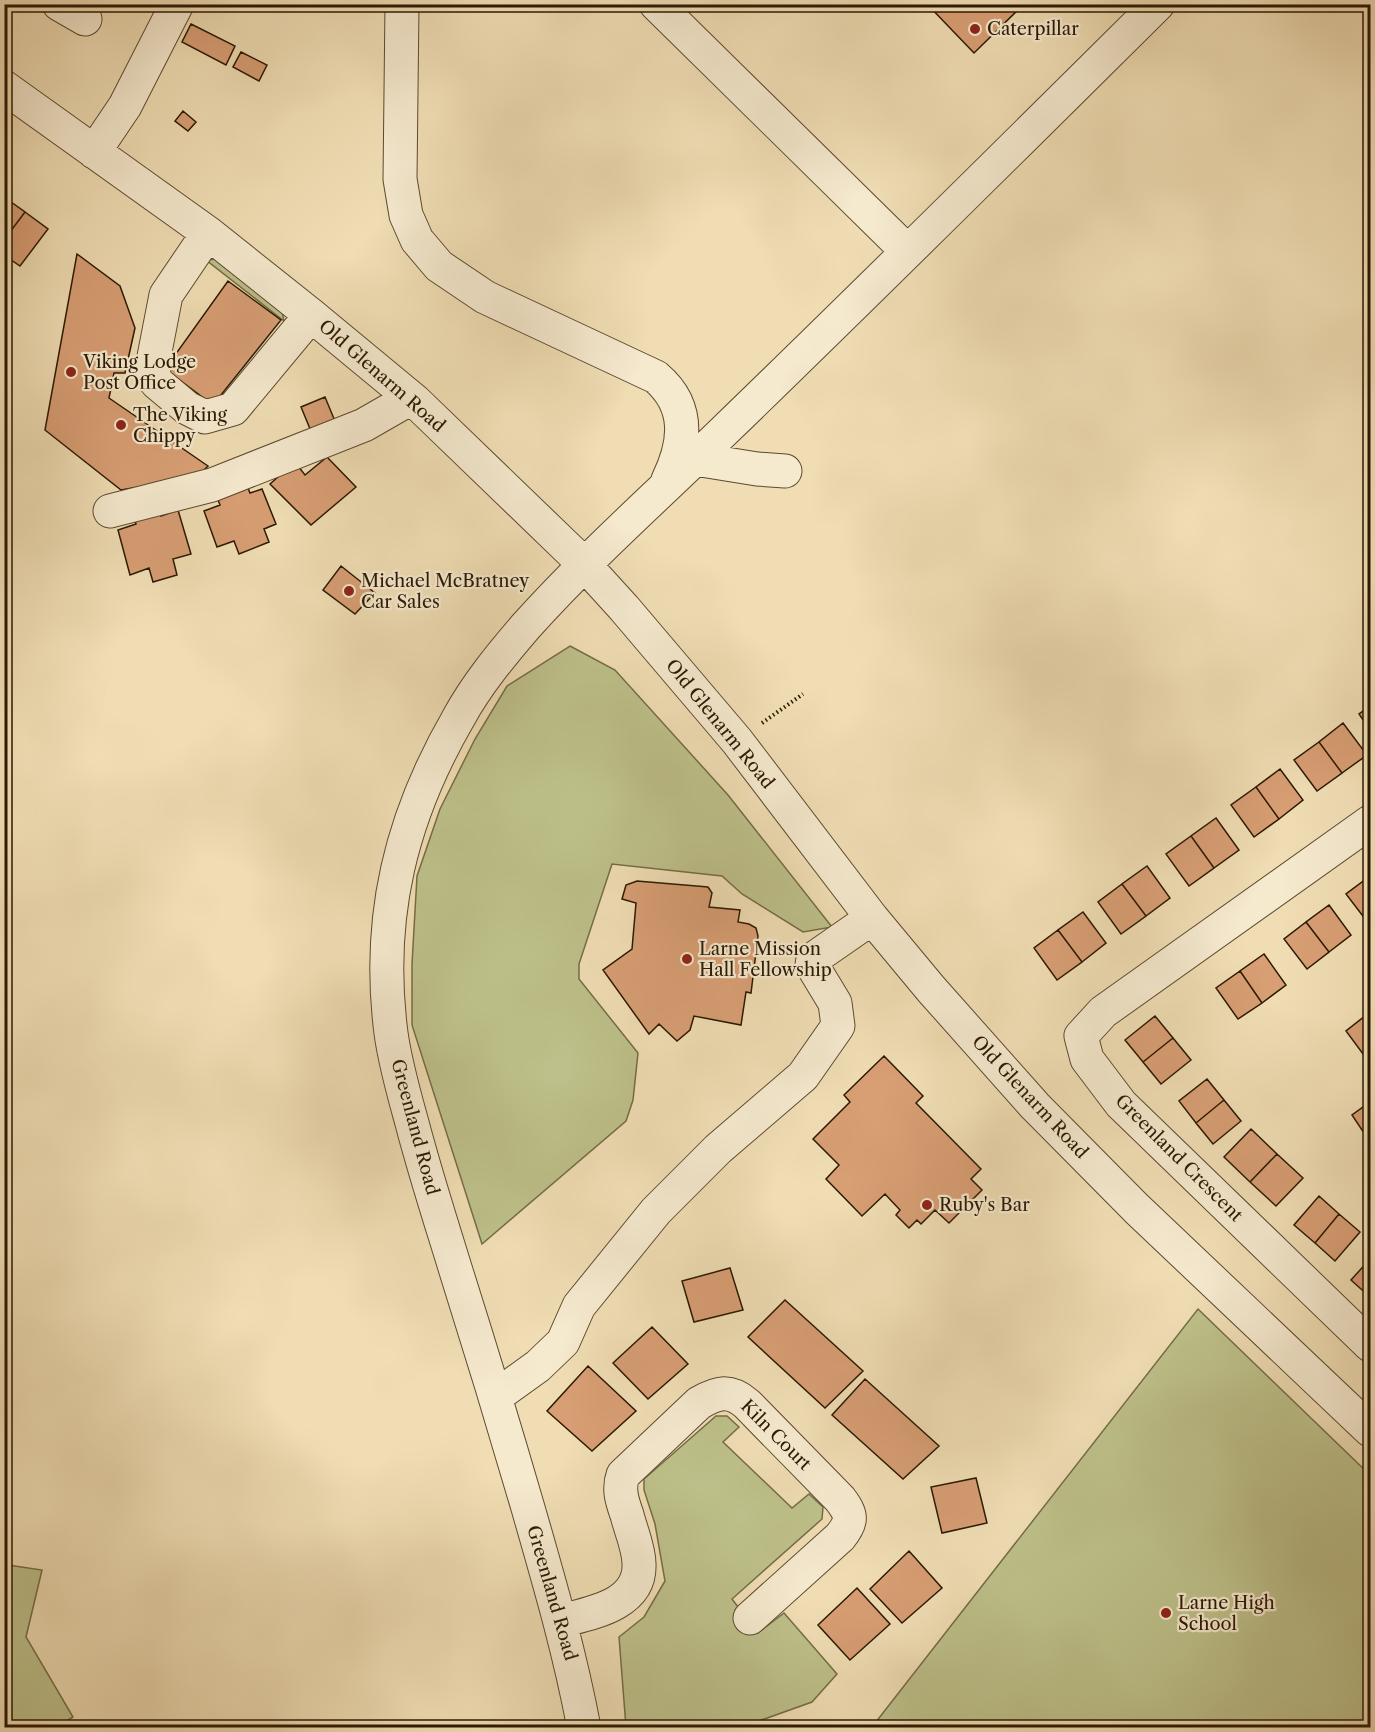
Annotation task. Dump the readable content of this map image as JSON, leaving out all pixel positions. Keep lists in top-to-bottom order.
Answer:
{
  "streets": {
    "street": [
      "Old Glenarm Road",
      "Greenland Road",
      "Greenland Crescent",
      "Kiln Court"
    ]
  },
  "crossings": [
    ["Old Glenarm Road", "Greenland Road"],
    ["Greenland Road", "Kiln Court"]
  ],
  "places": [
    "Caterpillar",
    "Viking Lodge Post Office",
    "The Viking Chippy",
    "Michael McBratney Car Sales",
    "Larne Mission Hall Fellowship",
    "Ruby's Bar",
    "Larne High School"
  ]
}
